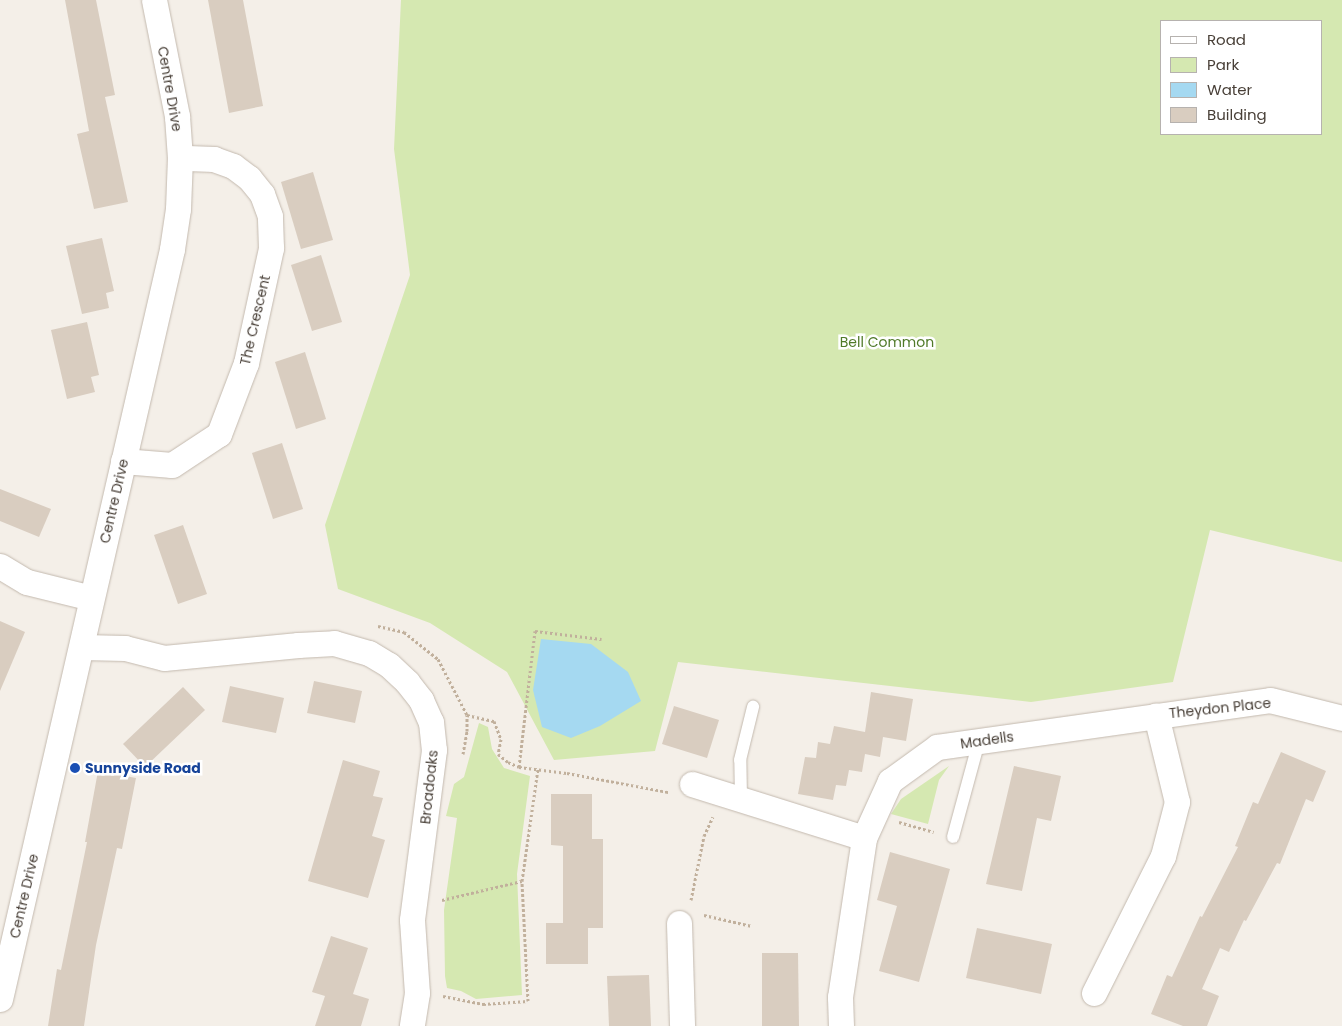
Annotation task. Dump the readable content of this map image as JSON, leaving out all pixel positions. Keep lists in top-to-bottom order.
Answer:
{
  "streets": {
    "street": [
      "Centre Drive",
      "The Crescent",
      "Theydon Place",
      "Madells",
      "Broadoaks"
    ]
  },
  "crossings": [
    ["Centre Drive", "The Crescent"],
    ["Centre Drive", "Broadoaks"],
    ["Theydon Place", "Madells"]
  ],
  "parks": ["Bell Common"],
  "places": ["Sunnyside Road"],
  "legend": [
    "Road",
    "Park",
    "Water",
    "Building"
  ]
}
